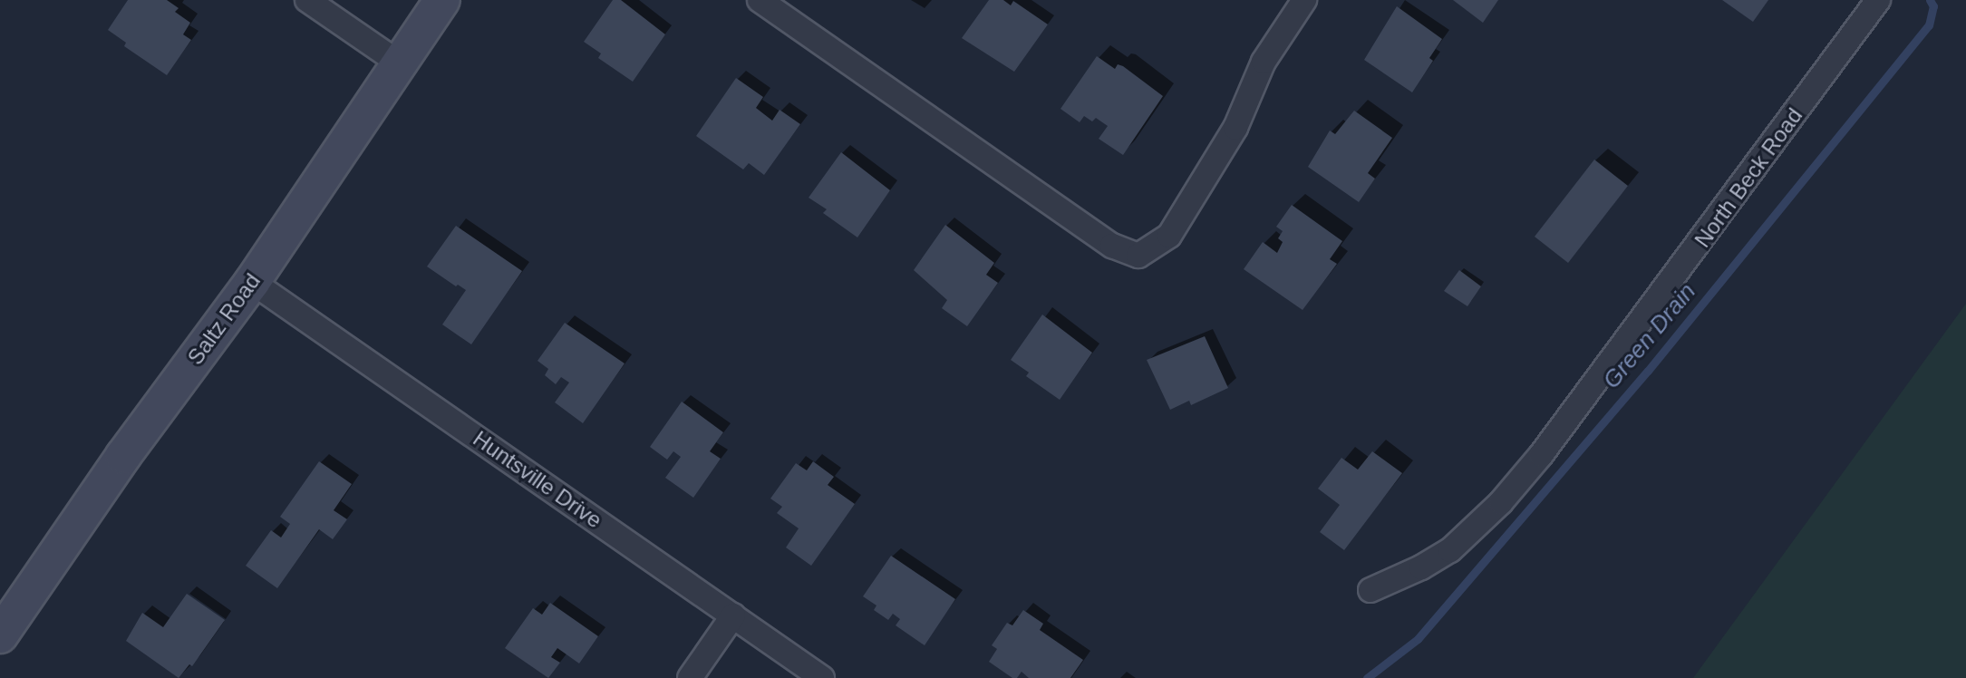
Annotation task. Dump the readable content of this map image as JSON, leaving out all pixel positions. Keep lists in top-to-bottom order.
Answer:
{
  "streets": {
    "street": ["North Beck Road", "Saltz Road", "Huntsville Drive"]
  },
  "crossings": [
    ["Saltz Road", "Huntsville Drive"]
  ],
  "water": ["Green Drain"]
}
